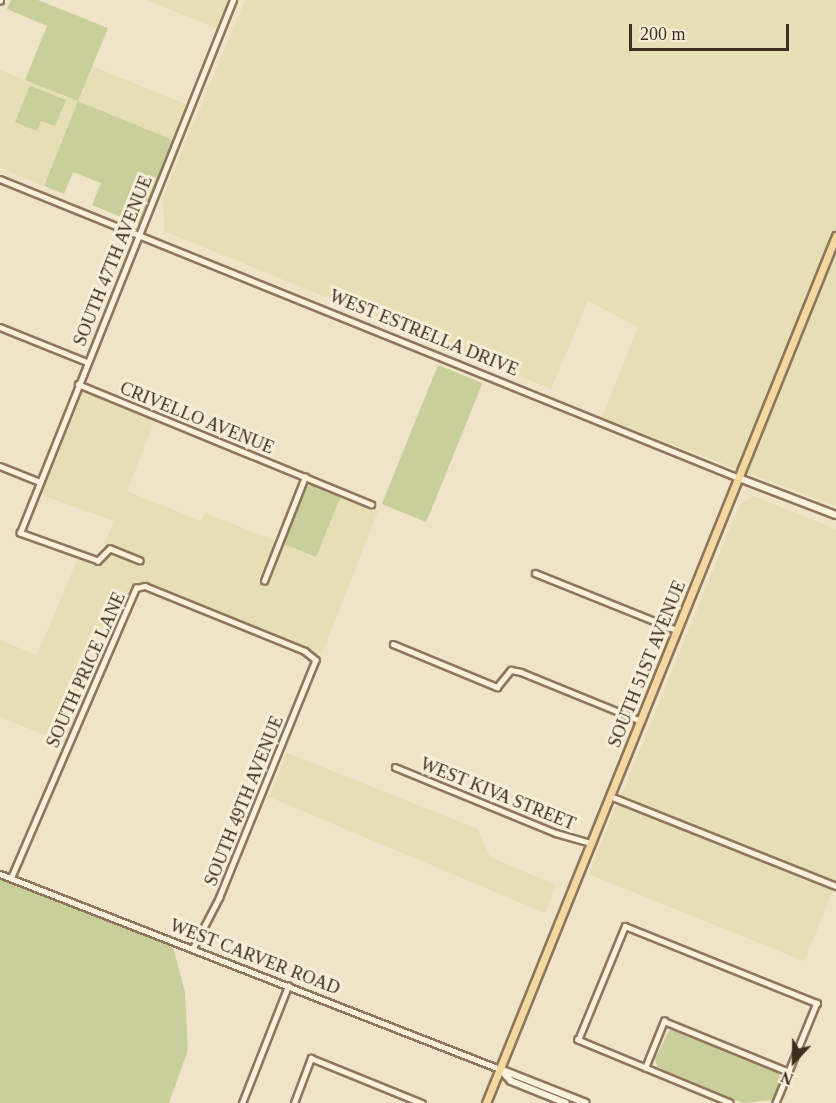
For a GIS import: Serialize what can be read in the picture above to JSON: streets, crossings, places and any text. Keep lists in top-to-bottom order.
{
  "streets": {
    "main road": ["SOUTH 51ST AVENUE"],
    "street": [
      "SOUTH 47TH AVENUE",
      "WEST ESTRELLA DRIVE",
      "CRIVELLO AVENUE",
      "SOUTH PRICE LANE",
      "WEST KIVA STREET",
      "SOUTH 49TH AVENUE",
      "WEST CARVER ROAD"
    ]
  },
  "crossings": [
    ["SOUTH 47TH AVENUE", "WEST ESTRELLA DRIVE"],
    ["SOUTH 47TH AVENUE", "CRIVELLO AVENUE"],
    ["WEST ESTRELLA DRIVE", "SOUTH 51ST AVENUE"],
    ["SOUTH 51ST AVENUE", "WEST KIVA STREET"],
    ["SOUTH 51ST AVENUE", "WEST CARVER ROAD"],
    ["SOUTH PRICE LANE", "SOUTH 49TH AVENUE"],
    ["SOUTH PRICE LANE", "WEST CARVER ROAD"],
    ["SOUTH 49TH AVENUE", "WEST CARVER ROAD"]
  ],
  "scale_bar": "200 m",
  "north": "bottom"
}
